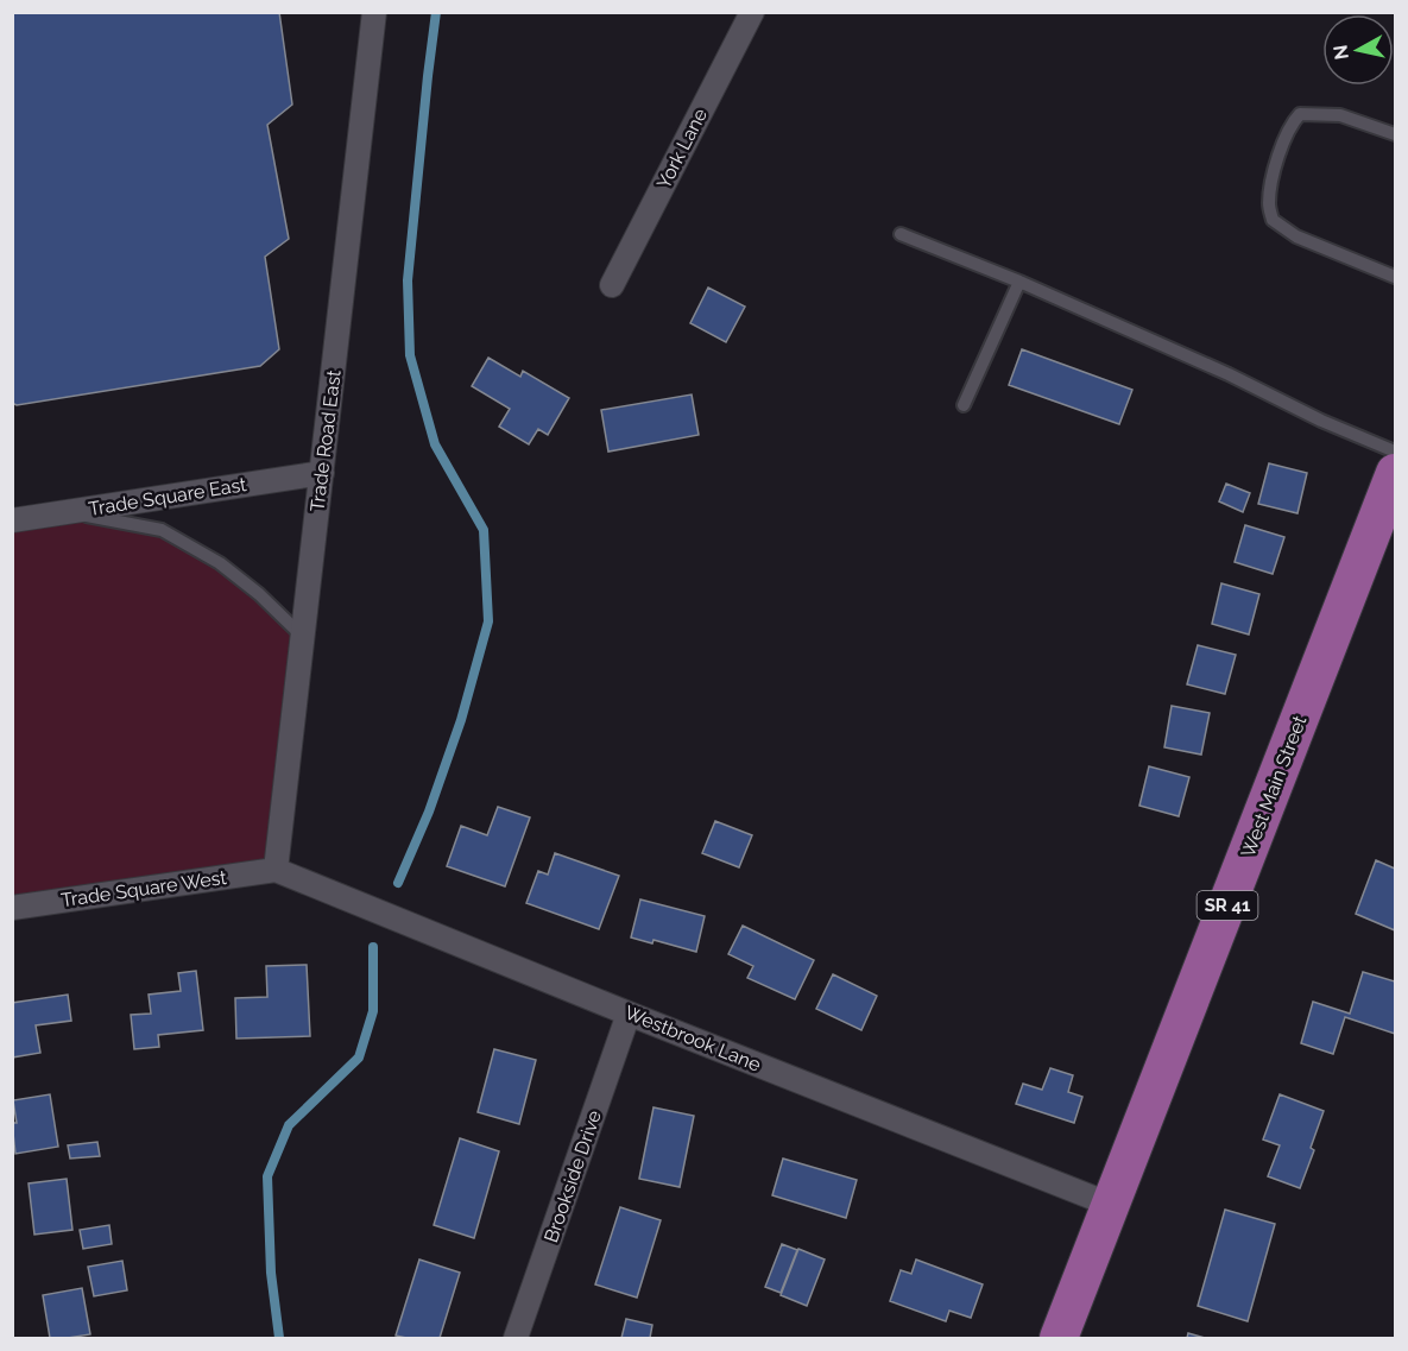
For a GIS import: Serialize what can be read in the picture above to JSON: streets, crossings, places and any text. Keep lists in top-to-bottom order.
{
  "streets": {
    "main road": ["West Main Street", "SR 41"],
    "street": [
      "York Lane",
      "Trade Road East",
      "Trade Square East",
      "Trade Square West",
      "Westbrook Lane",
      "Brookside Drive"
    ]
  },
  "crossings": [
    ["Trade Road East", "Trade Square East"],
    ["Trade Road East", "Trade Square West"],
    ["Trade Road East", "Westbrook Lane"],
    ["West Main Street", "Westbrook Lane"],
    ["Trade Square West", "Westbrook Lane"],
    ["Westbrook Lane", "Brookside Drive"]
  ],
  "north": "left"
}
